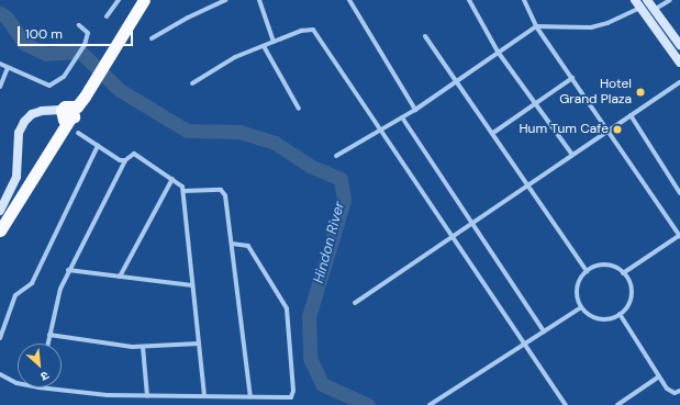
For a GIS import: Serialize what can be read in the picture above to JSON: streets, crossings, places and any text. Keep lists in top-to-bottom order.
{
  "water": ["Hindon River"],
  "places": ["Hotel Grand Plaza", "Hum Tum Cafe"],
  "scale_bar": "100 m",
  "north": "bottom right"
}
